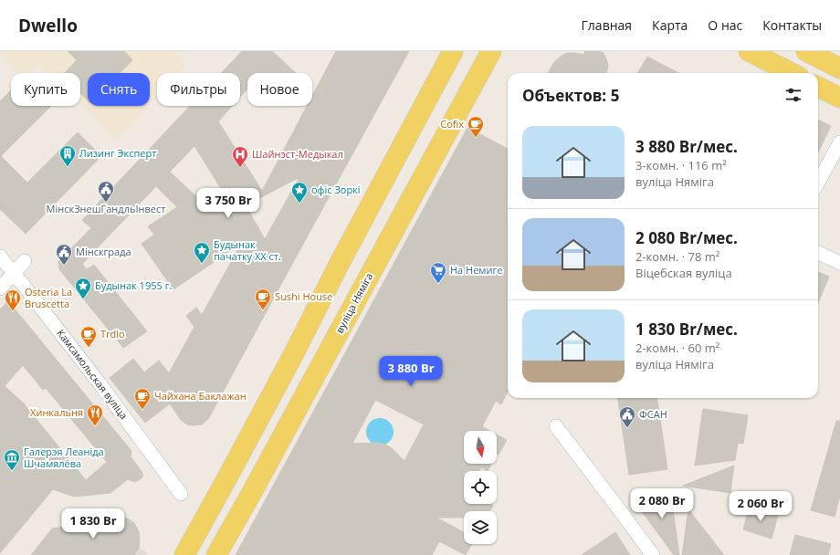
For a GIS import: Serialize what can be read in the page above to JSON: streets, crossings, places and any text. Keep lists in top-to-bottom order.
{
  "streets": {
    "main road": ["вуліца Няміга"],
    "street": ["Камсамольская вуліца"]
  },
  "places": {
    "cafe": [
      "Cofix",
      "Sushi House",
      "Trdlo",
      "Чайхана Баклажан"
    ],
    "building": ["Лизинг Эксперт"],
    "hospital": ["Шайнэст-Медыкал"],
    "public building": ["МінскЗнешГандльІнвест", "Мінскграда", "ФСАН"],
    "place": ["офіс Зоркі", "Будынак пачатку XX ст.", "Будынак 1955 г."],
    "supermarket": ["На Немиге"],
    "restaurant": ["Osteria La Bruscetta", "Хинкальня"],
    "museum": ["Галерэя Леаніда Шчамялёва"]
  },
  "north": "bottom",
  "page": {
    "header": "Dwello",
    "nav": [
      "Главная",
      "Карта",
      "О нас",
      "Контакты"
    ],
    "chip": [
      "Купить",
      "Снять",
      "Фильтры",
      "Новое"
    ],
    "heading": "Объектов: 5",
    "list": [
      {
        "name": "3 880 Br/мес.",
        "note": "3-комн. · 116 m² · вуліца Няміга"
      },
      {
        "name": "2 080 Br/мес.",
        "note": "2-комн. · 78 m² · Віцебская вуліца"
      },
      {
        "name": "1 830 Br/мес.",
        "note": "2-комн. · 60 m² · вуліца Няміга"
      }
    ],
    "price": [
      "3 750 Br",
      "3 880 Br",
      "2 080 Br",
      "2 060 Br",
      "1 830 Br"
    ]
  }
}
